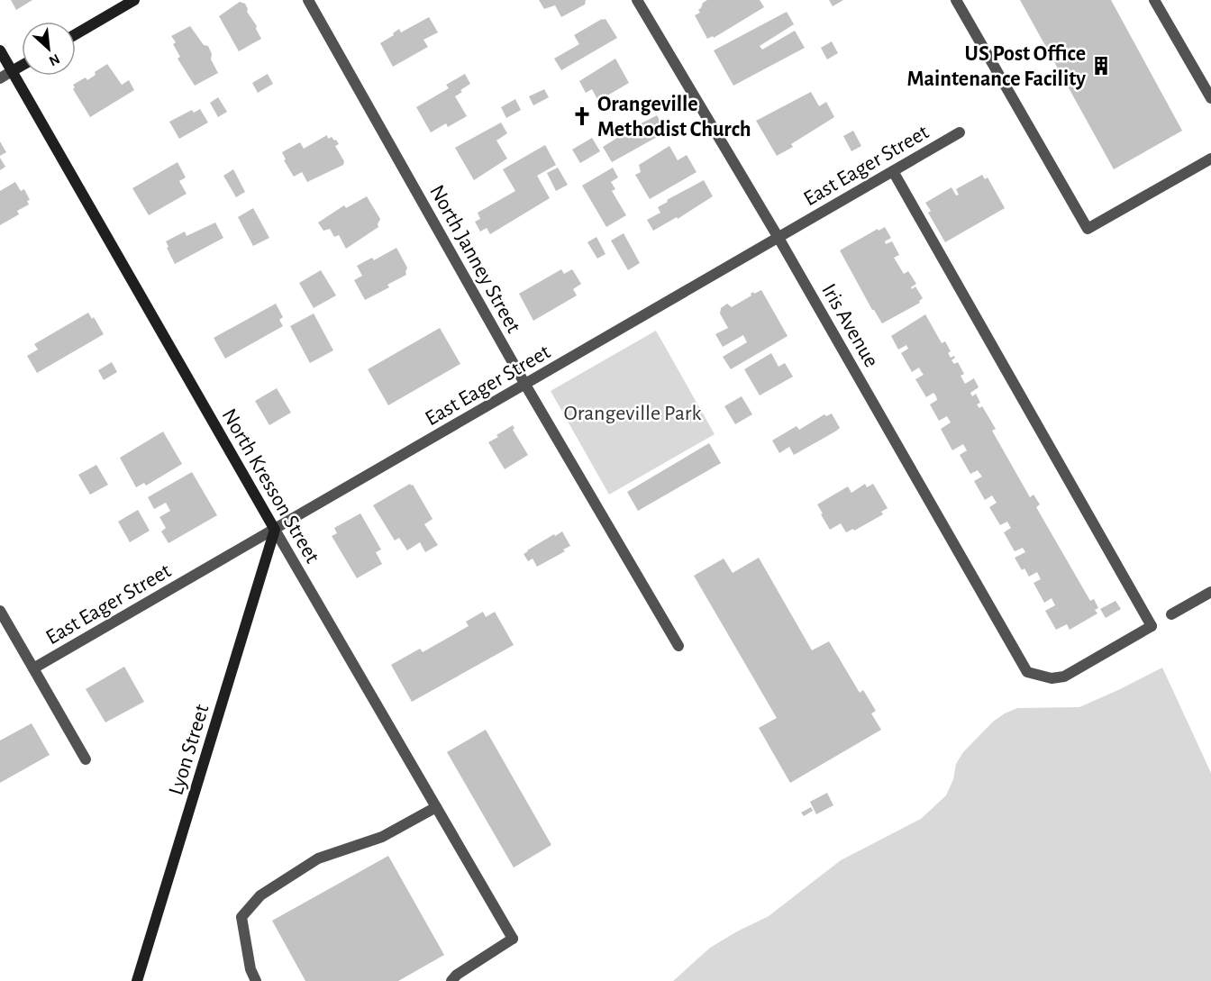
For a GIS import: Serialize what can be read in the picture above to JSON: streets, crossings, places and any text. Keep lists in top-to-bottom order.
{
  "streets": {
    "street": [
      "East Eager Street",
      "North Janney Street",
      "Iris Avenue",
      "North Kresson Street",
      "Lyon Street"
    ]
  },
  "crossings": [
    ["East Eager Street", "North Janney Street"],
    ["East Eager Street", "Iris Avenue"],
    ["East Eager Street", "North Kresson Street"],
    ["East Eager Street", "Lyon Street"],
    ["North Kresson Street", "Lyon Street"]
  ],
  "parks": ["Orangeville Park"],
  "places": {
    "building": ["US Post Office Maintenance Facility"],
    "church": ["Orangeville Methodist Church"]
  },
  "north": "bottom right"
}
